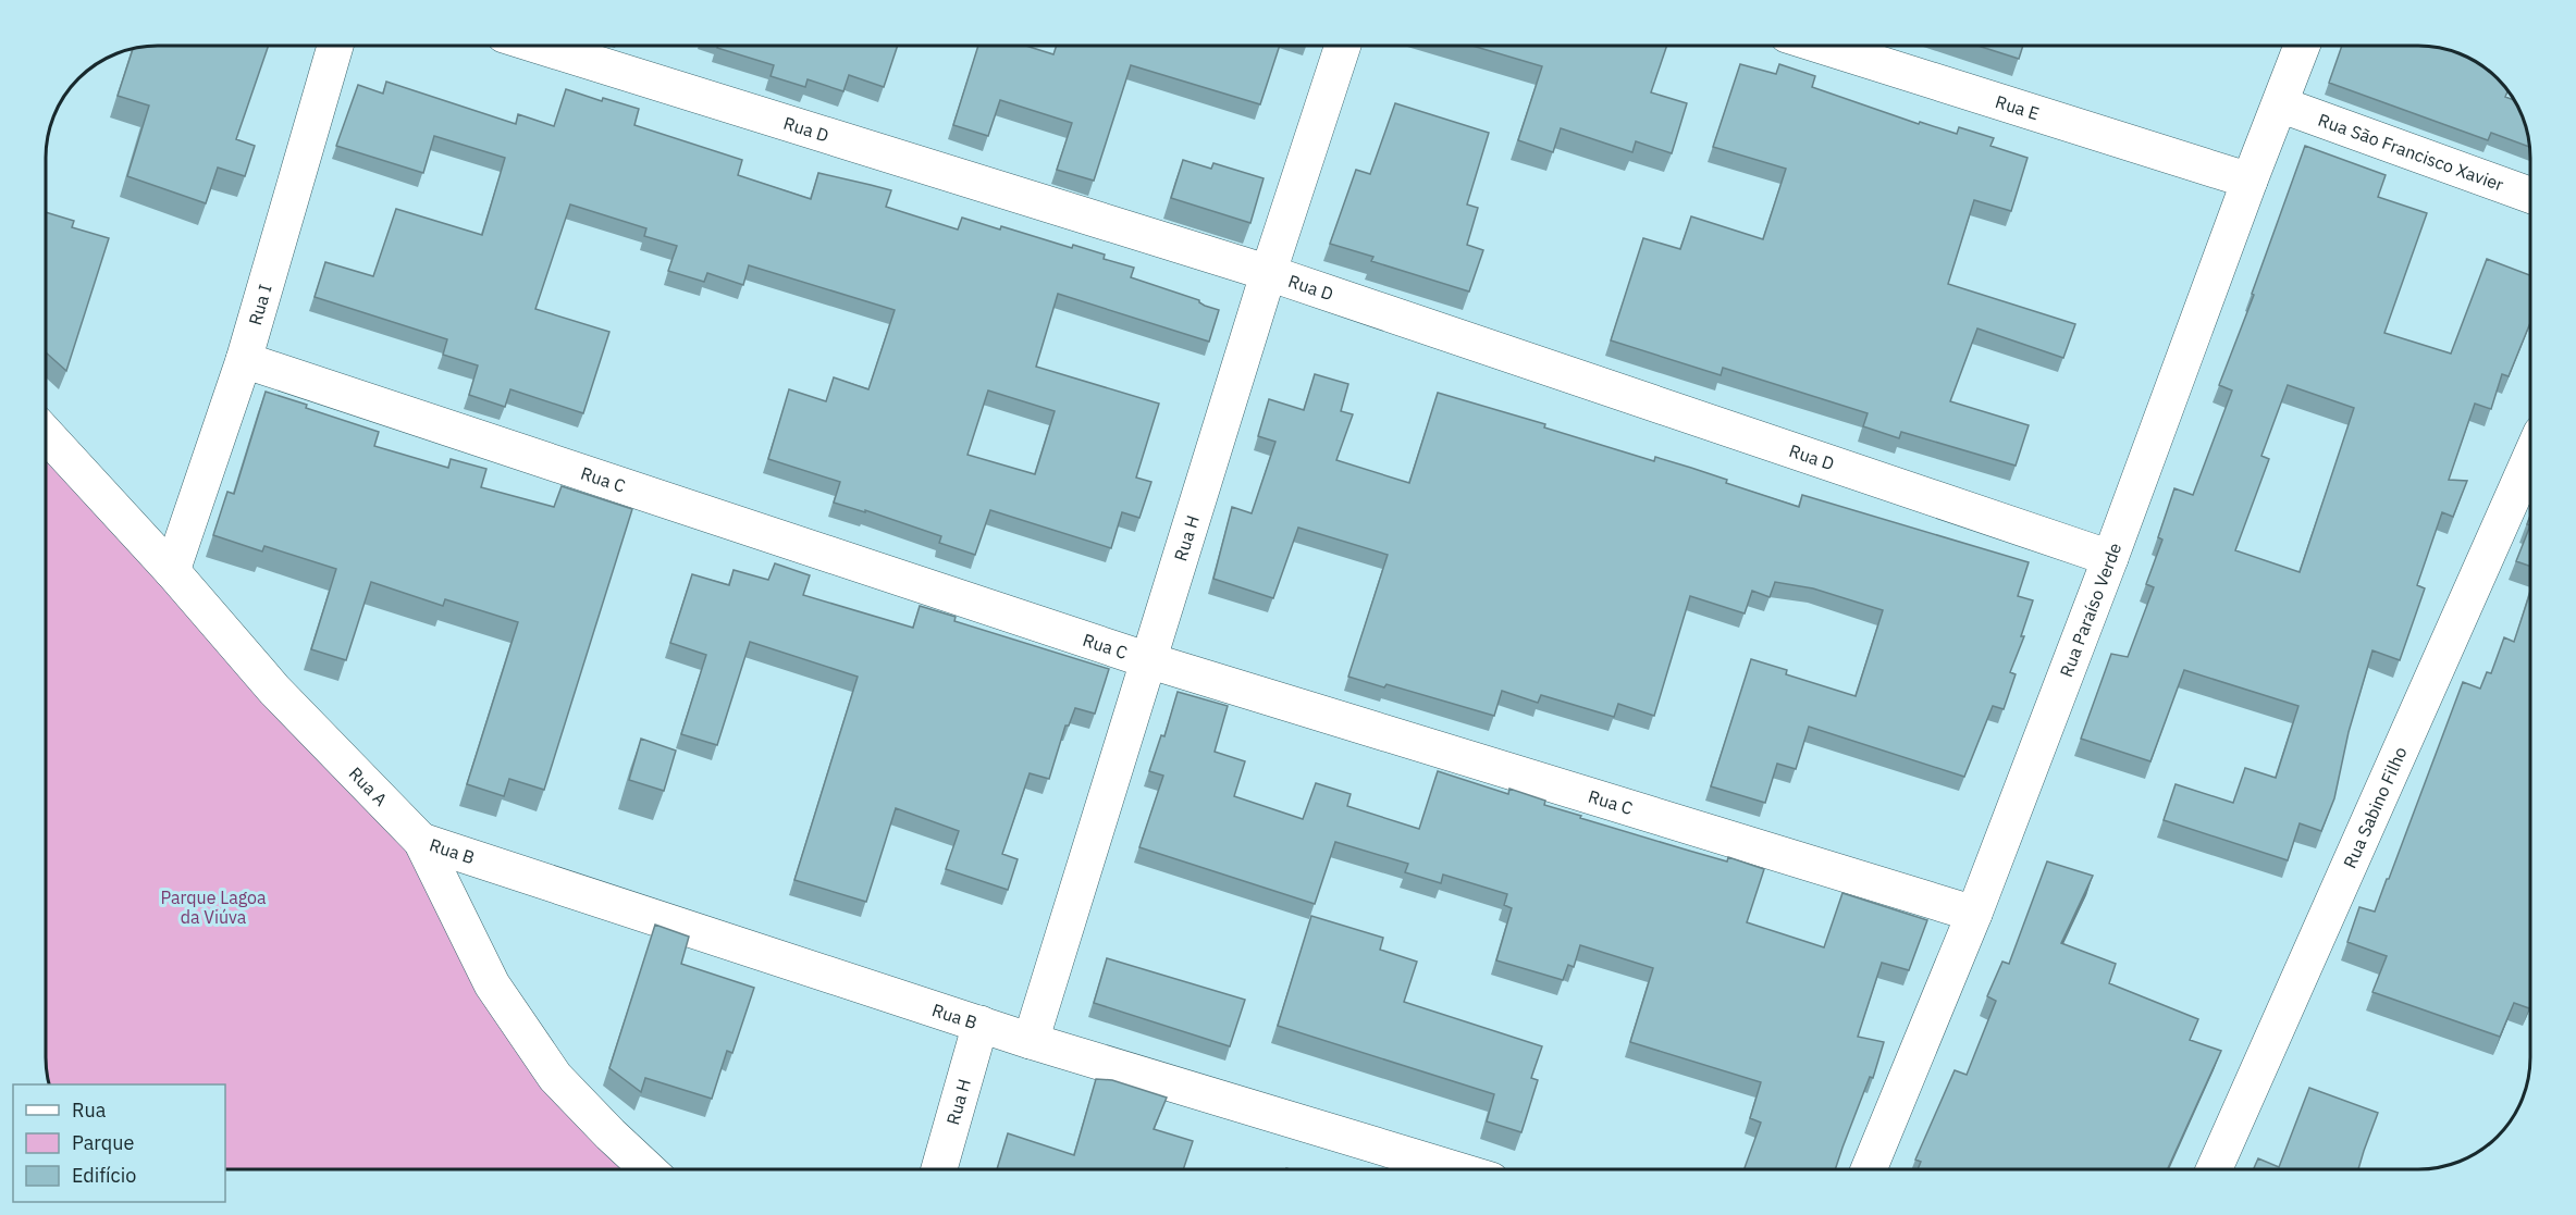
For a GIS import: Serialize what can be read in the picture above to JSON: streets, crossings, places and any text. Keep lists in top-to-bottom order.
{
  "streets": {
    "street": [
      "Rua E",
      "Rua D",
      "Rua São Francisco Xavier",
      "Rua I",
      "Rua C",
      "Rua H",
      "Rua Paraíso Verde",
      "Rua A",
      "Rua Sabino Filho",
      "Rua B"
    ]
  },
  "crossings": [
    ["Rua E", "Rua Paraíso Verde"],
    ["Rua D", "Rua H"],
    ["Rua D", "Rua Paraíso Verde"],
    ["Rua São Francisco Xavier", "Rua Paraíso Verde"],
    ["Rua I", "Rua C"],
    ["Rua I", "Rua A"],
    ["Rua C", "Rua H"],
    ["Rua C", "Rua Paraíso Verde"],
    ["Rua H", "Rua B"],
    ["Rua A", "Rua B"]
  ],
  "parks": ["Parque Lagoa da Viúva"],
  "legend": ["Rua", "Parque", "Edifício"]
}
